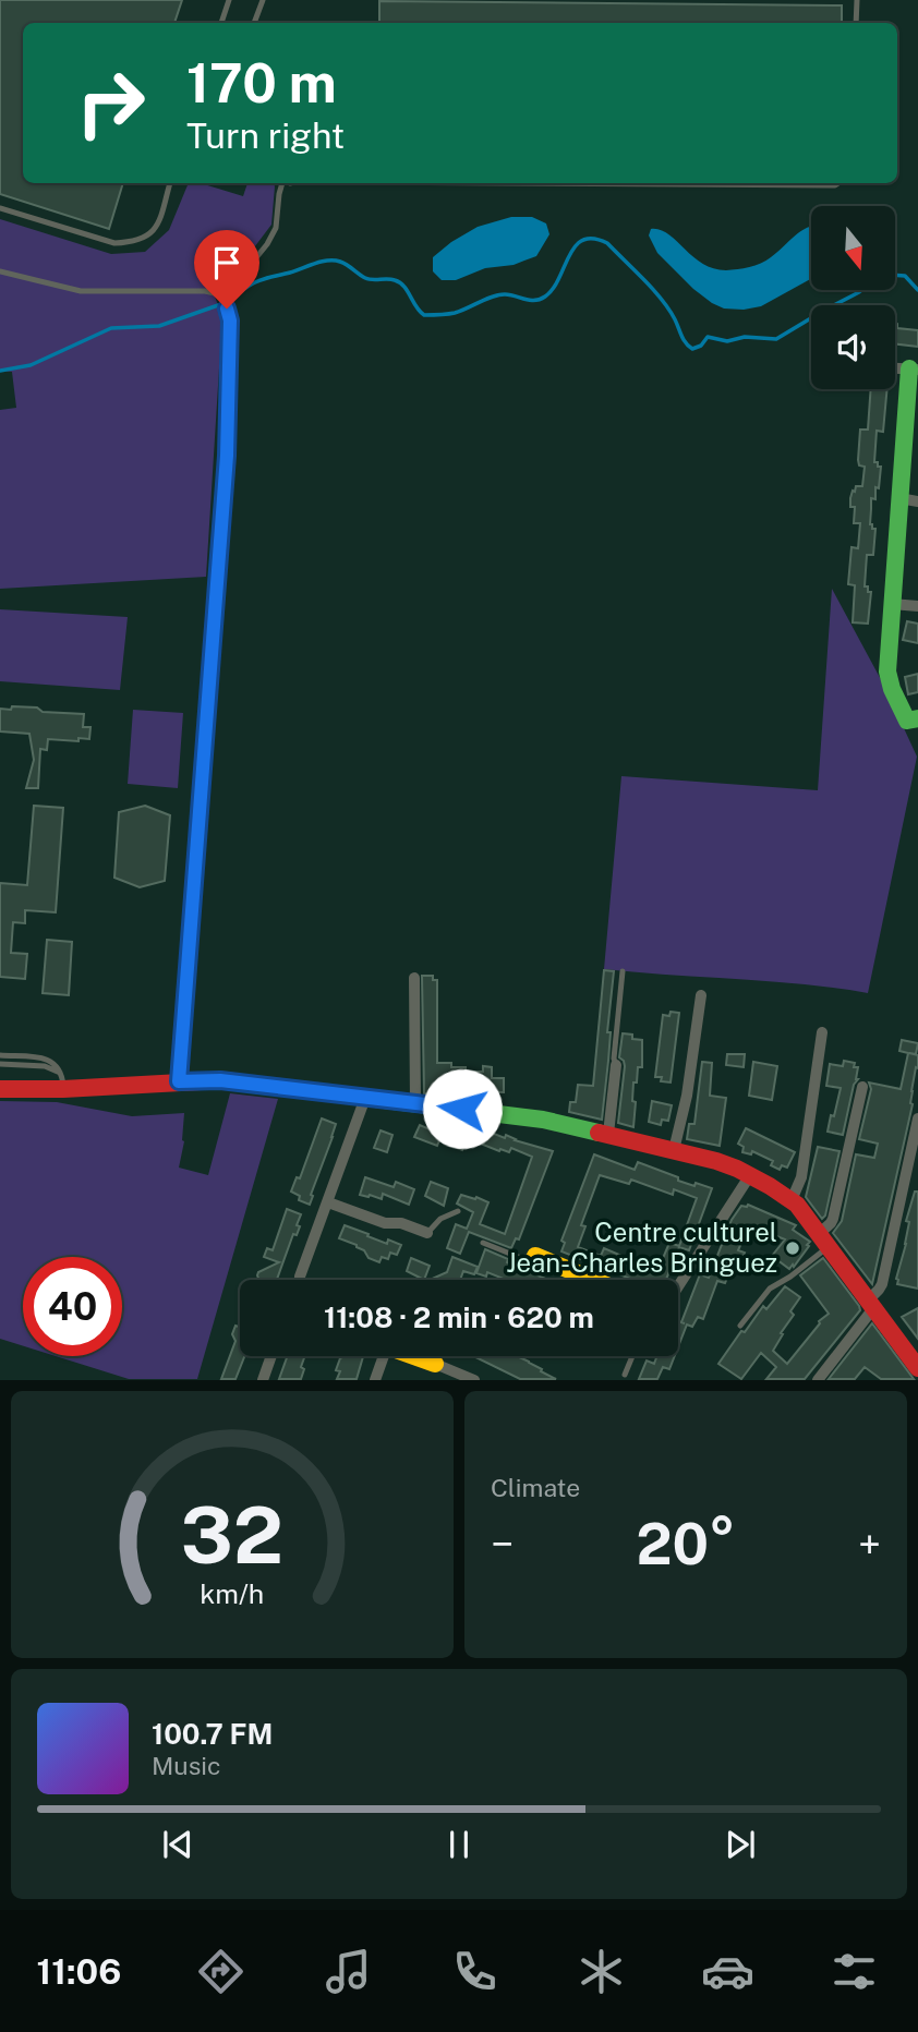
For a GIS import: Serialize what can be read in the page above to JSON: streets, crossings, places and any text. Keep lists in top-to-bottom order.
{
  "places": ["Centre culturel Jean-Charles Bringuez"],
  "north": "bottom",
  "page": {
    "turn": ["170 m", "Turn right"],
    "limit": "40",
    "trip": "11:08 · 2 min · 620 m",
    "tile": "Climate",
    "heat": ["−", "20°", "+"],
    "song": ["100.7 FM", "Music"],
    "tabs": "11:06",
    "gauge": ["32", "km/h"]
  }
}
